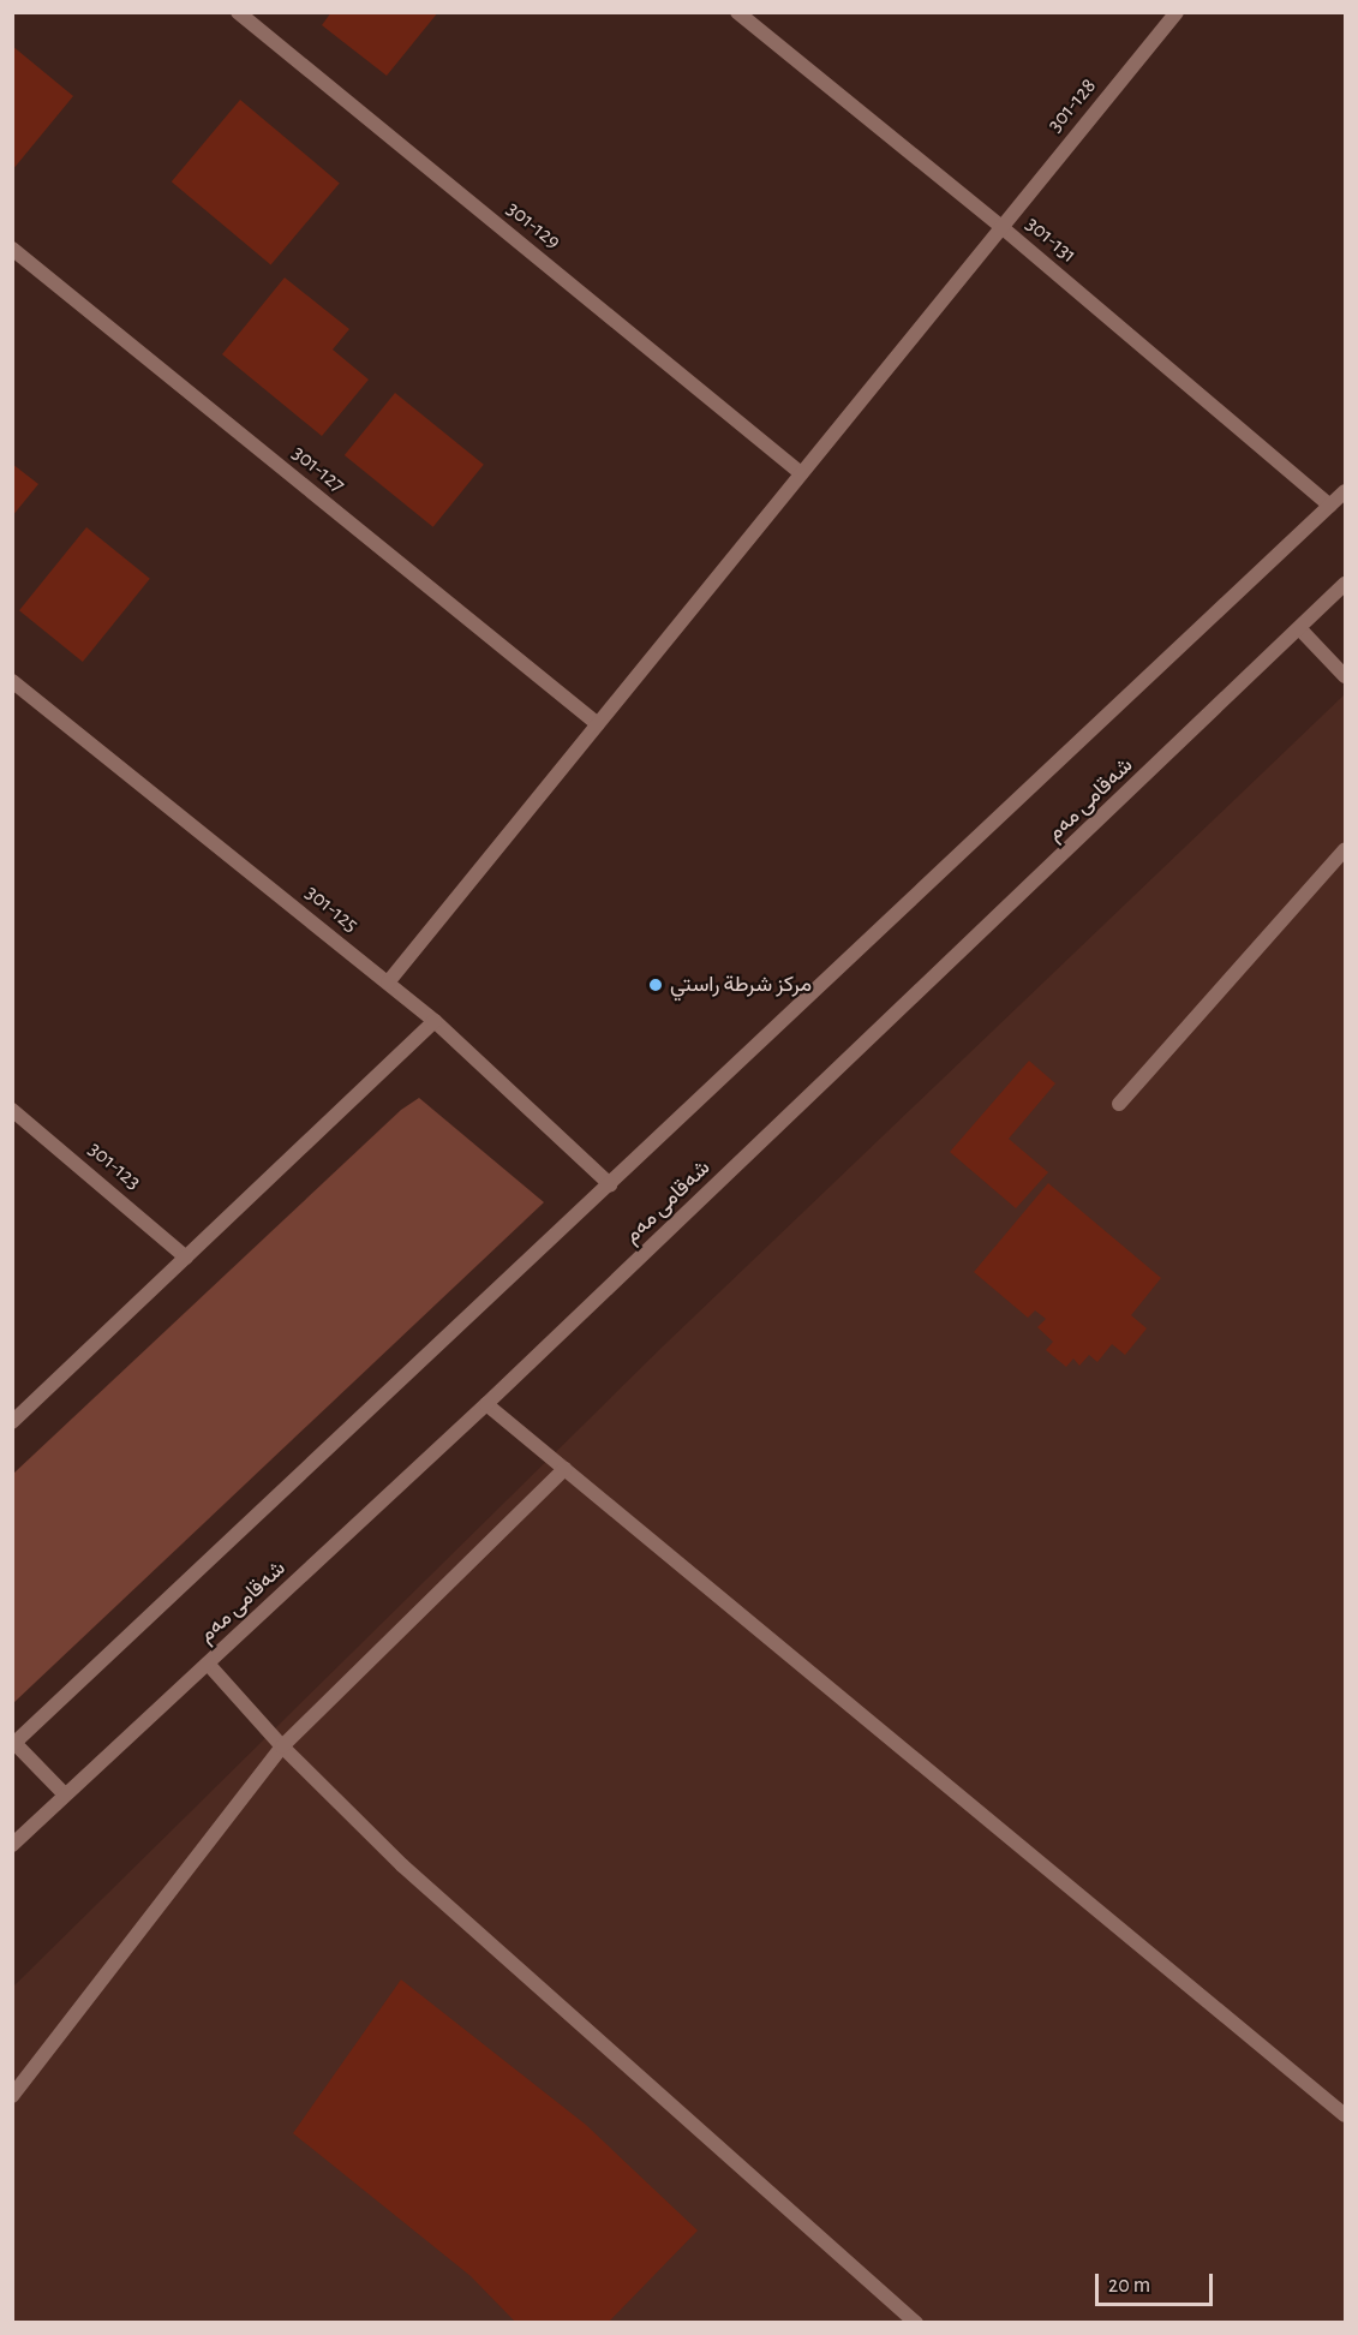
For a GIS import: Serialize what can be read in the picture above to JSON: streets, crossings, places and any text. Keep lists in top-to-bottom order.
{
  "streets": {
    "street": [
      "301-128",
      "301-129",
      "301-131",
      "301-127",
      "شەقامی مەم",
      "301-125",
      "301-123"
    ]
  },
  "crossings": [
    ["301-128", "301-129"],
    ["301-128", "301-131"],
    ["301-128", "301-127"],
    ["301-128", "301-125"]
  ],
  "places": ["مركز شرطة راستي"],
  "scale_bar": "20 m"
}
